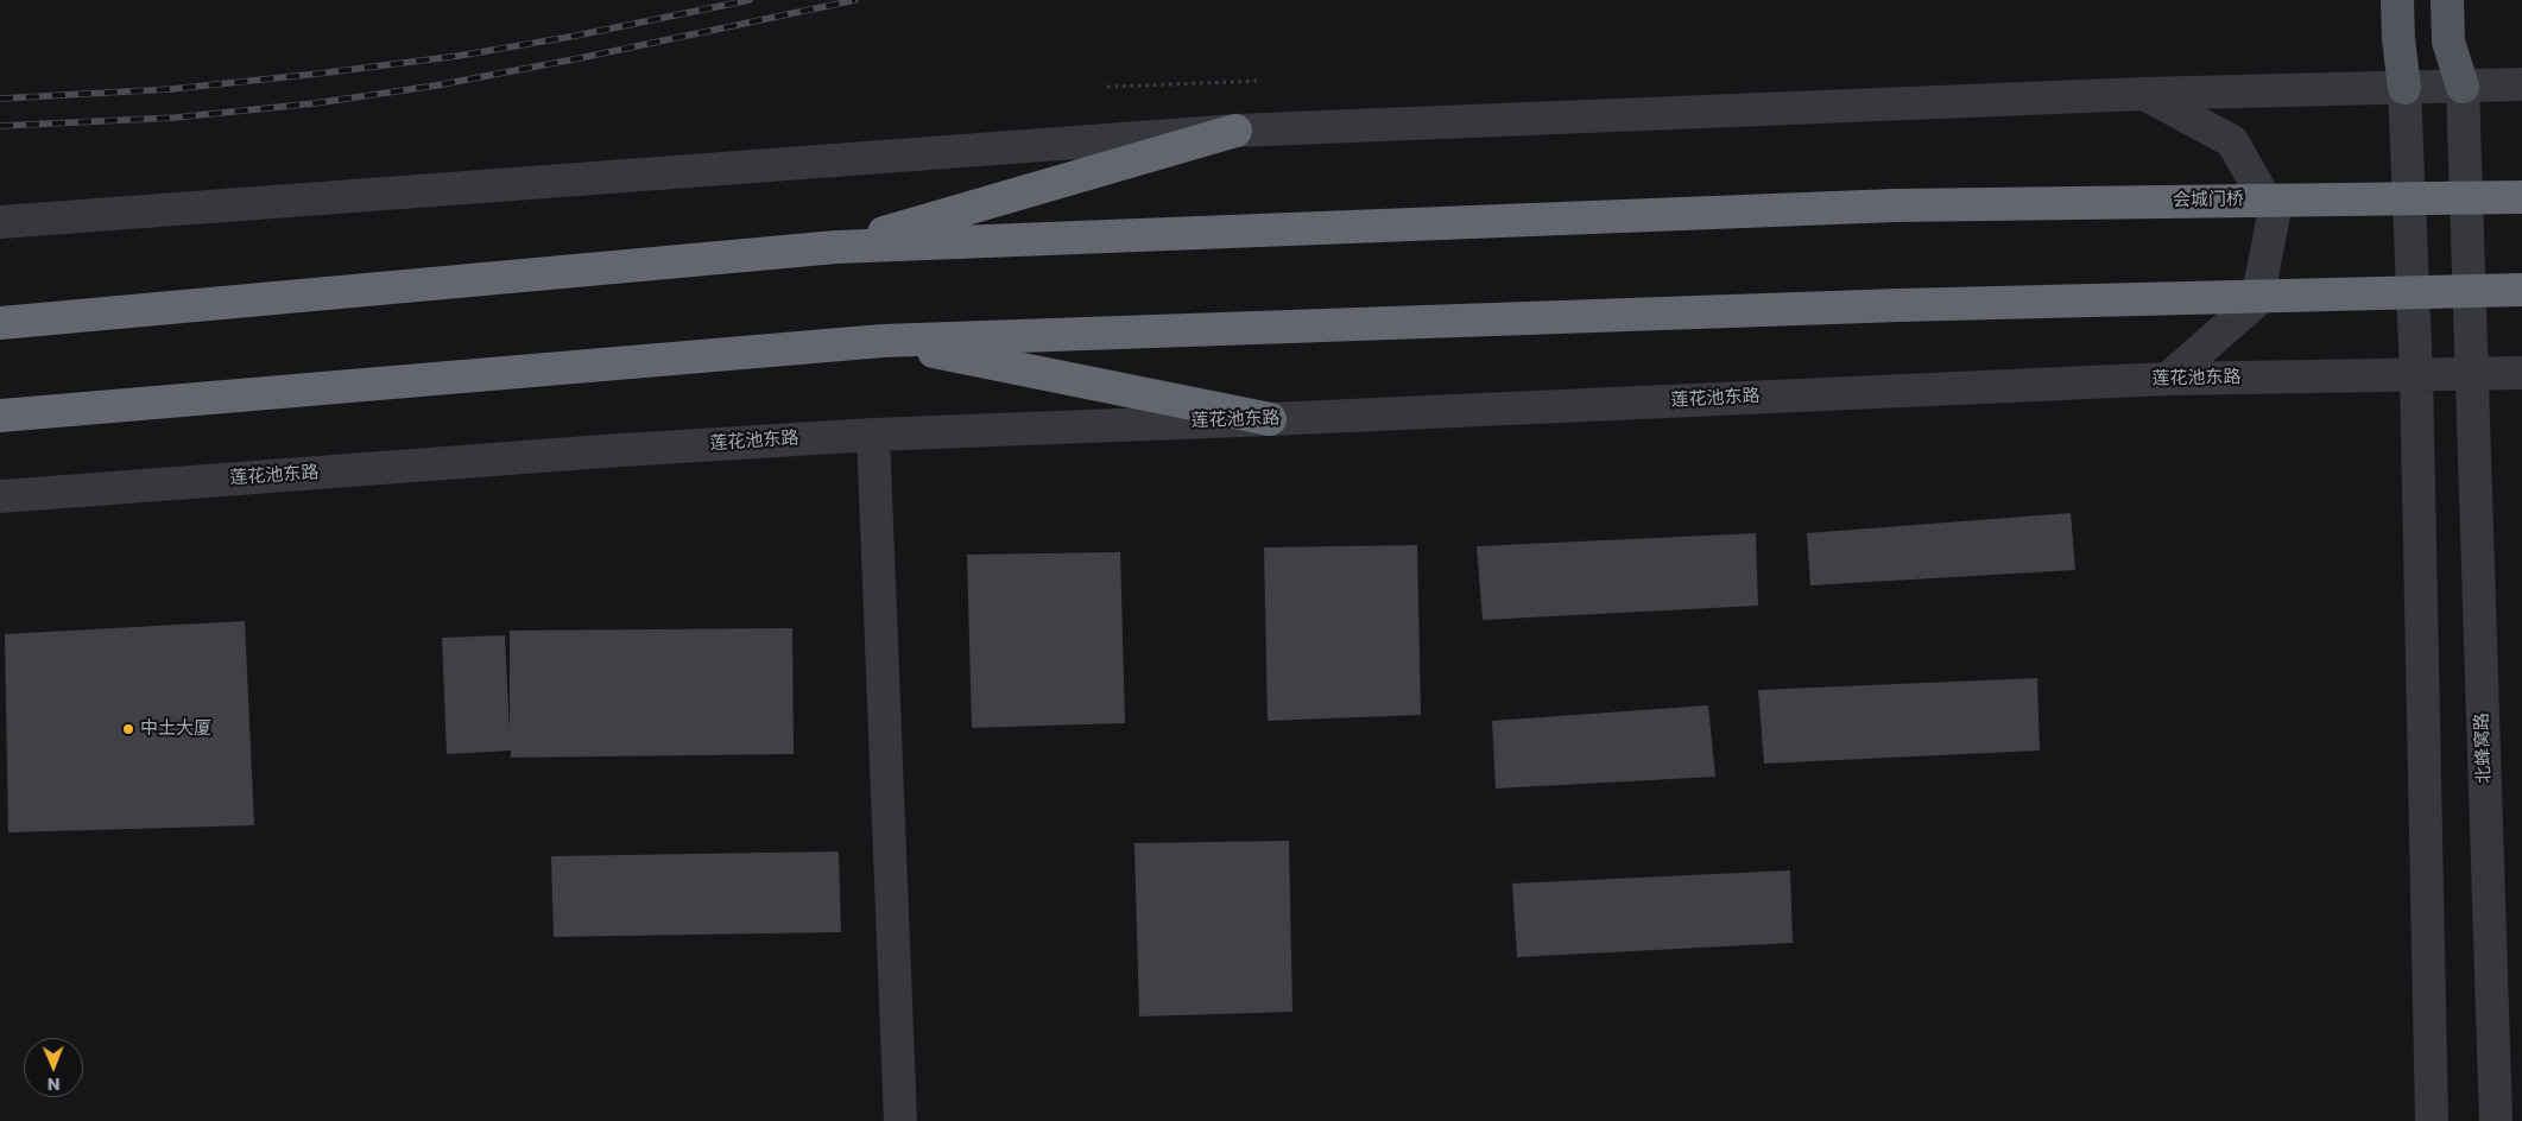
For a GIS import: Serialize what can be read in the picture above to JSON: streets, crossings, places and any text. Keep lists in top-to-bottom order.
{
  "streets": {
    "highway": ["会城门桥"],
    "street": ["莲花池东路", "北蜂窝路"]
  },
  "crossings": [
    ["莲花池东路", "北蜂窝路"]
  ],
  "places": ["中土大厦"],
  "north": "bottom"
}
